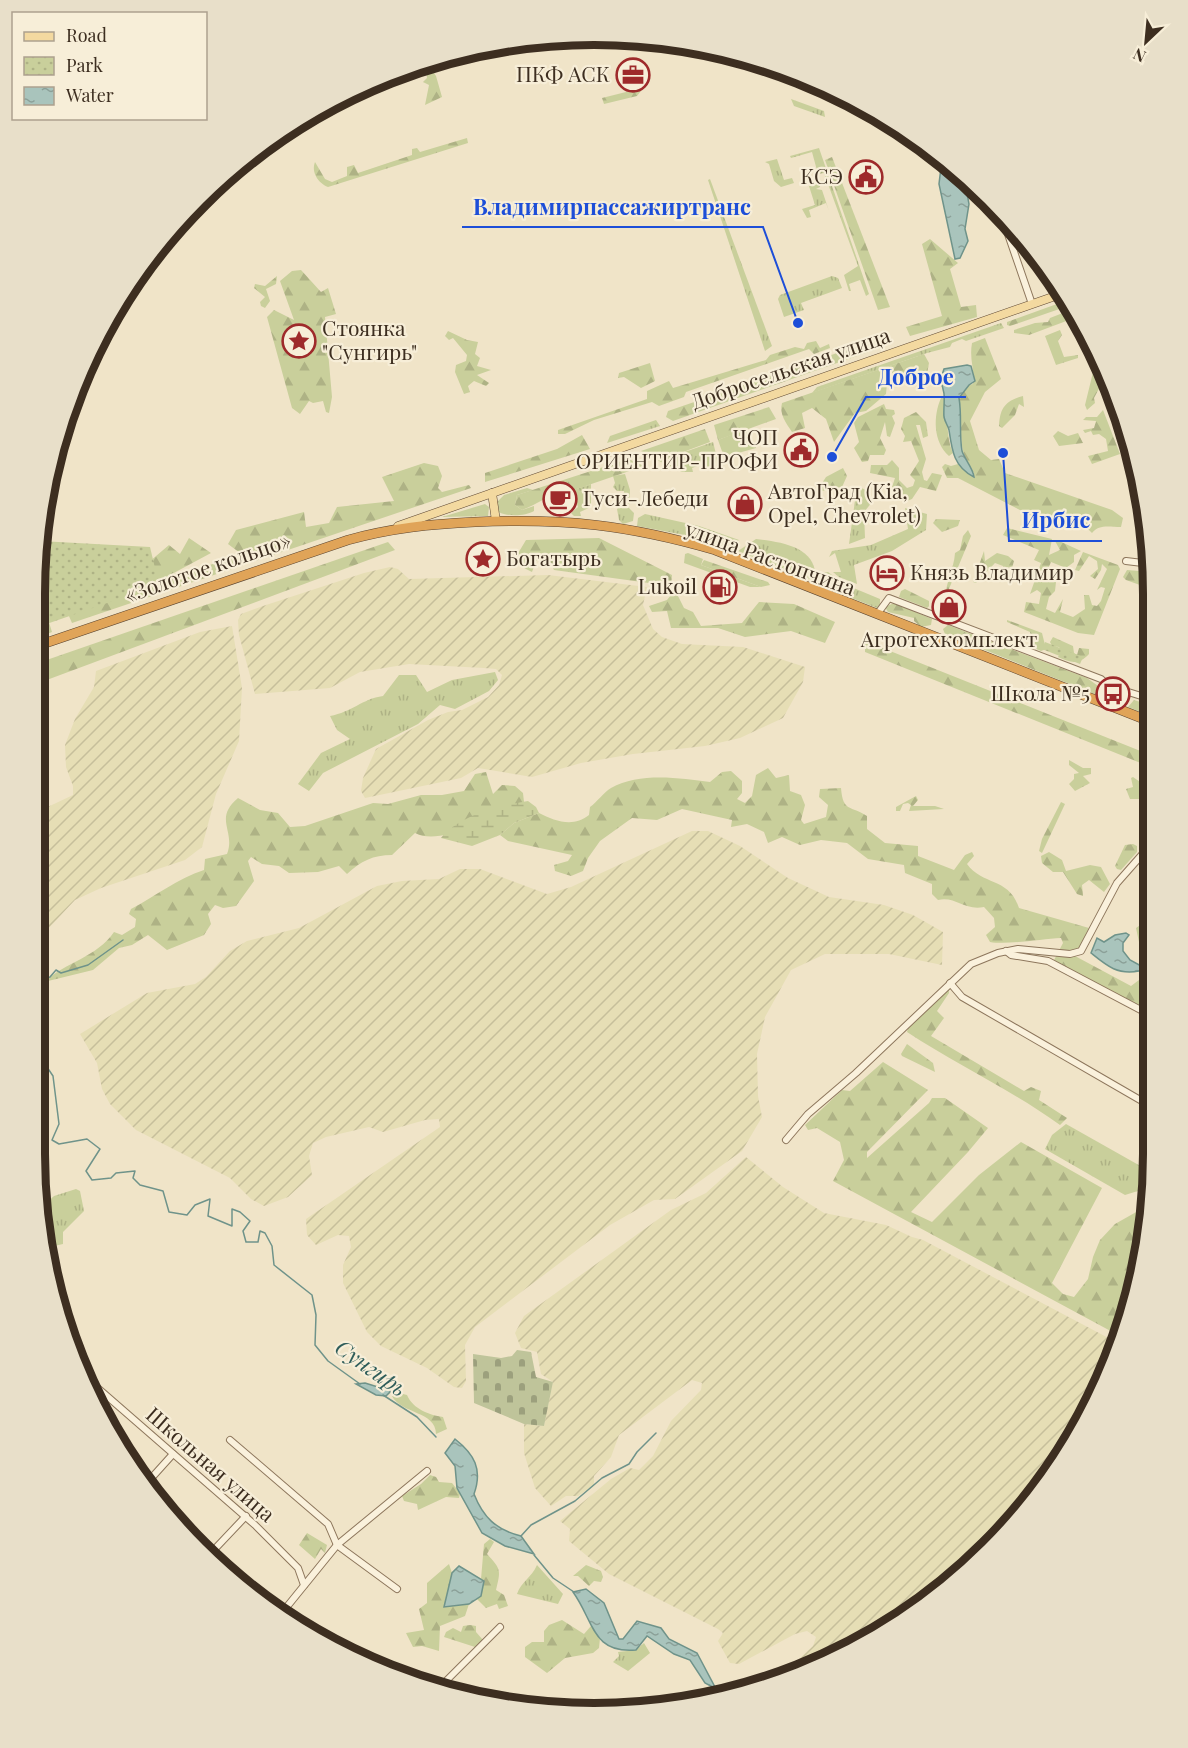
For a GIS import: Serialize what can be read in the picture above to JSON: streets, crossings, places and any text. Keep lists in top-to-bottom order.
{
  "streets": {
    "highway": ["улица Растопчина", "«Золотое кольцо»"],
    "main road": ["Добросельская улица"],
    "street": ["Школьная улица"]
  },
  "crossings": [
    ["Добросельская улица", "улица Растопчина"],
    ["Добросельская улица", "«Золотое кольцо»"],
    ["улица Растопчина", "«Золотое кольцо»"]
  ],
  "water": ["Сунгирь"],
  "places": {
    "office": ["ПКФ АСК"],
    "public building": ["КСЭ", "ЧОП ОРИЕНТИР-ПРОФИ"],
    "other": ["Владимирпассажиртранс", "Ирбис", "Доброе"],
    "place": ["Стоянка \"Сунгирь\"", "Богатырь"],
    "cafe": ["Гуси-Лебеди"],
    "shop": ["АвтоГрад (Kia, Opel, Chevrolet)", "Агротехкомплект"],
    "hotel": ["Князь Владимир"],
    "fuel station": ["Lukoil"],
    "bus stop": ["Школа №5"]
  },
  "legend": ["Road", "Park", "Water"],
  "north": "bottom left"
}
